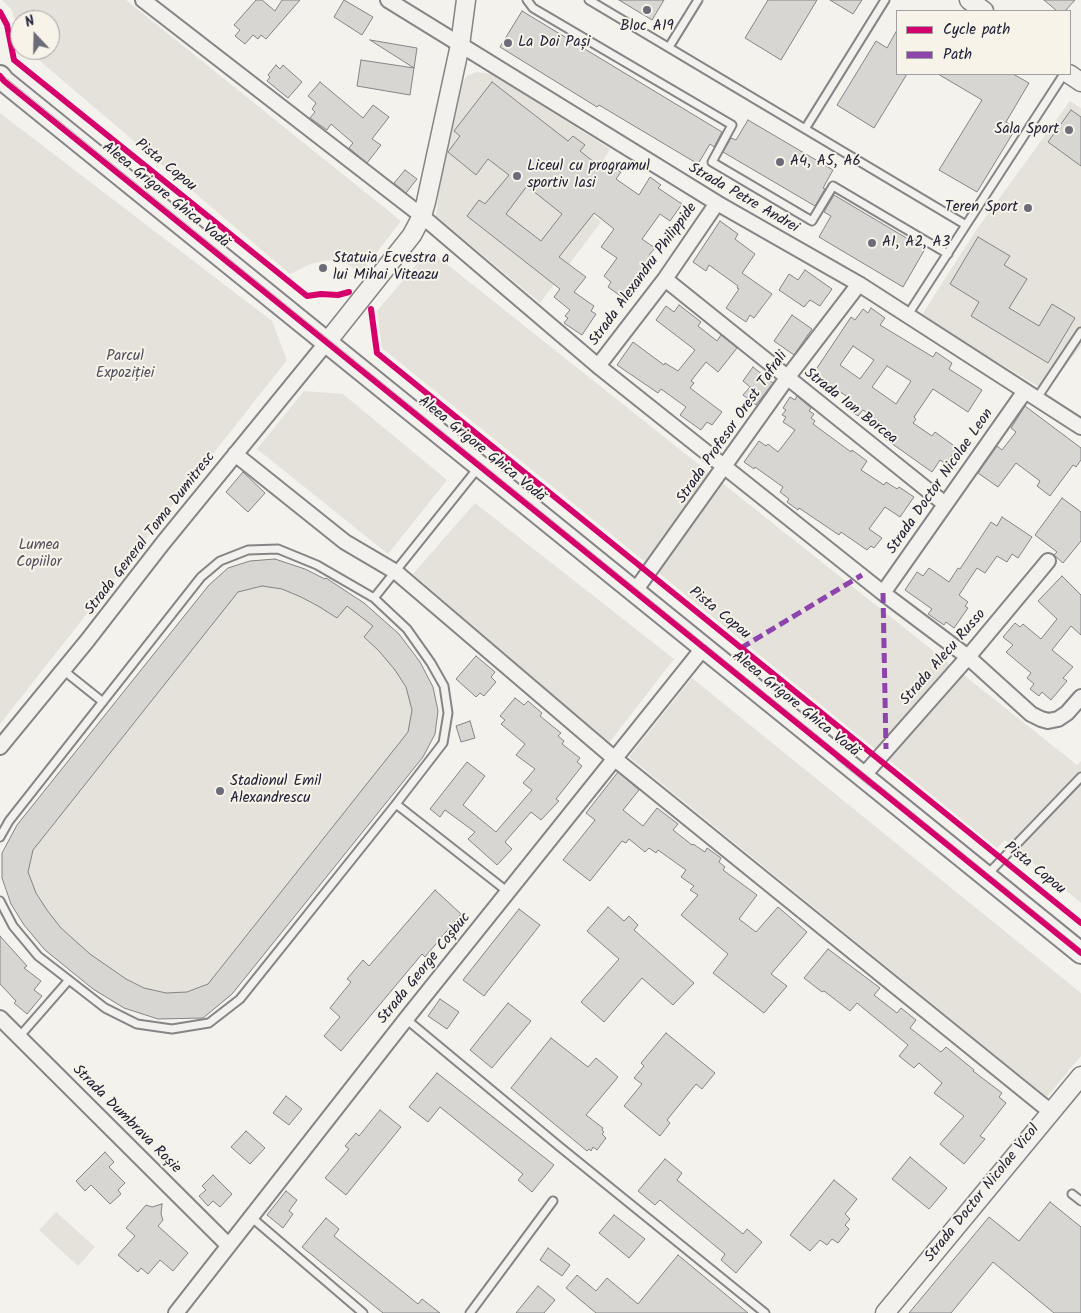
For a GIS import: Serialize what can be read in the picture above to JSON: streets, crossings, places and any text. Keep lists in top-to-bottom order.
{
  "streets": {
    "main road": ["Aleea Grigore Ghica Vodă"],
    "street": [
      "Strada Petre Andrei",
      "Strada Alexandru Philippide",
      "Strada Ion Borcea",
      "Strada Profesor Orest Tafrali",
      "Strada Doctor Nicolae Leon",
      "Strada General Toma Dumitresc",
      "Strada Alecu Russo",
      "Strada George Coșbuc",
      "Strada Dumbrava Roșie",
      "Strada Doctor Nicolae Vicol"
    ],
    "cycle path": ["Pista Copou"]
  },
  "crossings": [
    ["Aleea Grigore Ghica Vodă", "Strada Profesor Orest Tafrali"],
    ["Aleea Grigore Ghica Vodă", "Strada General Toma Dumitresc"],
    ["Aleea Grigore Ghica Vodă", "Strada Alecu Russo"],
    ["Aleea Grigore Ghica Vodă", "Strada George Coșbuc"],
    ["Strada Petre Andrei", "Strada Alexandru Philippide"],
    ["Strada Petre Andrei", "Strada Profesor Orest Tafrali"],
    ["Strada Petre Andrei", "Strada Doctor Nicolae Leon"],
    ["Strada Alexandru Philippide", "Strada Ion Borcea"],
    ["Strada Ion Borcea", "Strada Profesor Orest Tafrali"],
    ["Strada Ion Borcea", "Strada Doctor Nicolae Leon"],
    ["Strada George Coșbuc", "Strada Dumbrava Roșie"]
  ],
  "parks": ["Parcul Expoziției", "Lumea Copiilor"],
  "places": [
    "Bloc A19",
    "La Doi Pași",
    "Sala Sport",
    "A4, A5, A6",
    "Liceul cu programul sportiv Iasi",
    "Teren Sport",
    "A1, A2, A3",
    "Statuia Ecvestra a lui Mihai Viteazu",
    "Stadionul Emil Alexandrescu"
  ],
  "legend": ["Cycle path", "Path"],
  "north": "top"
}
